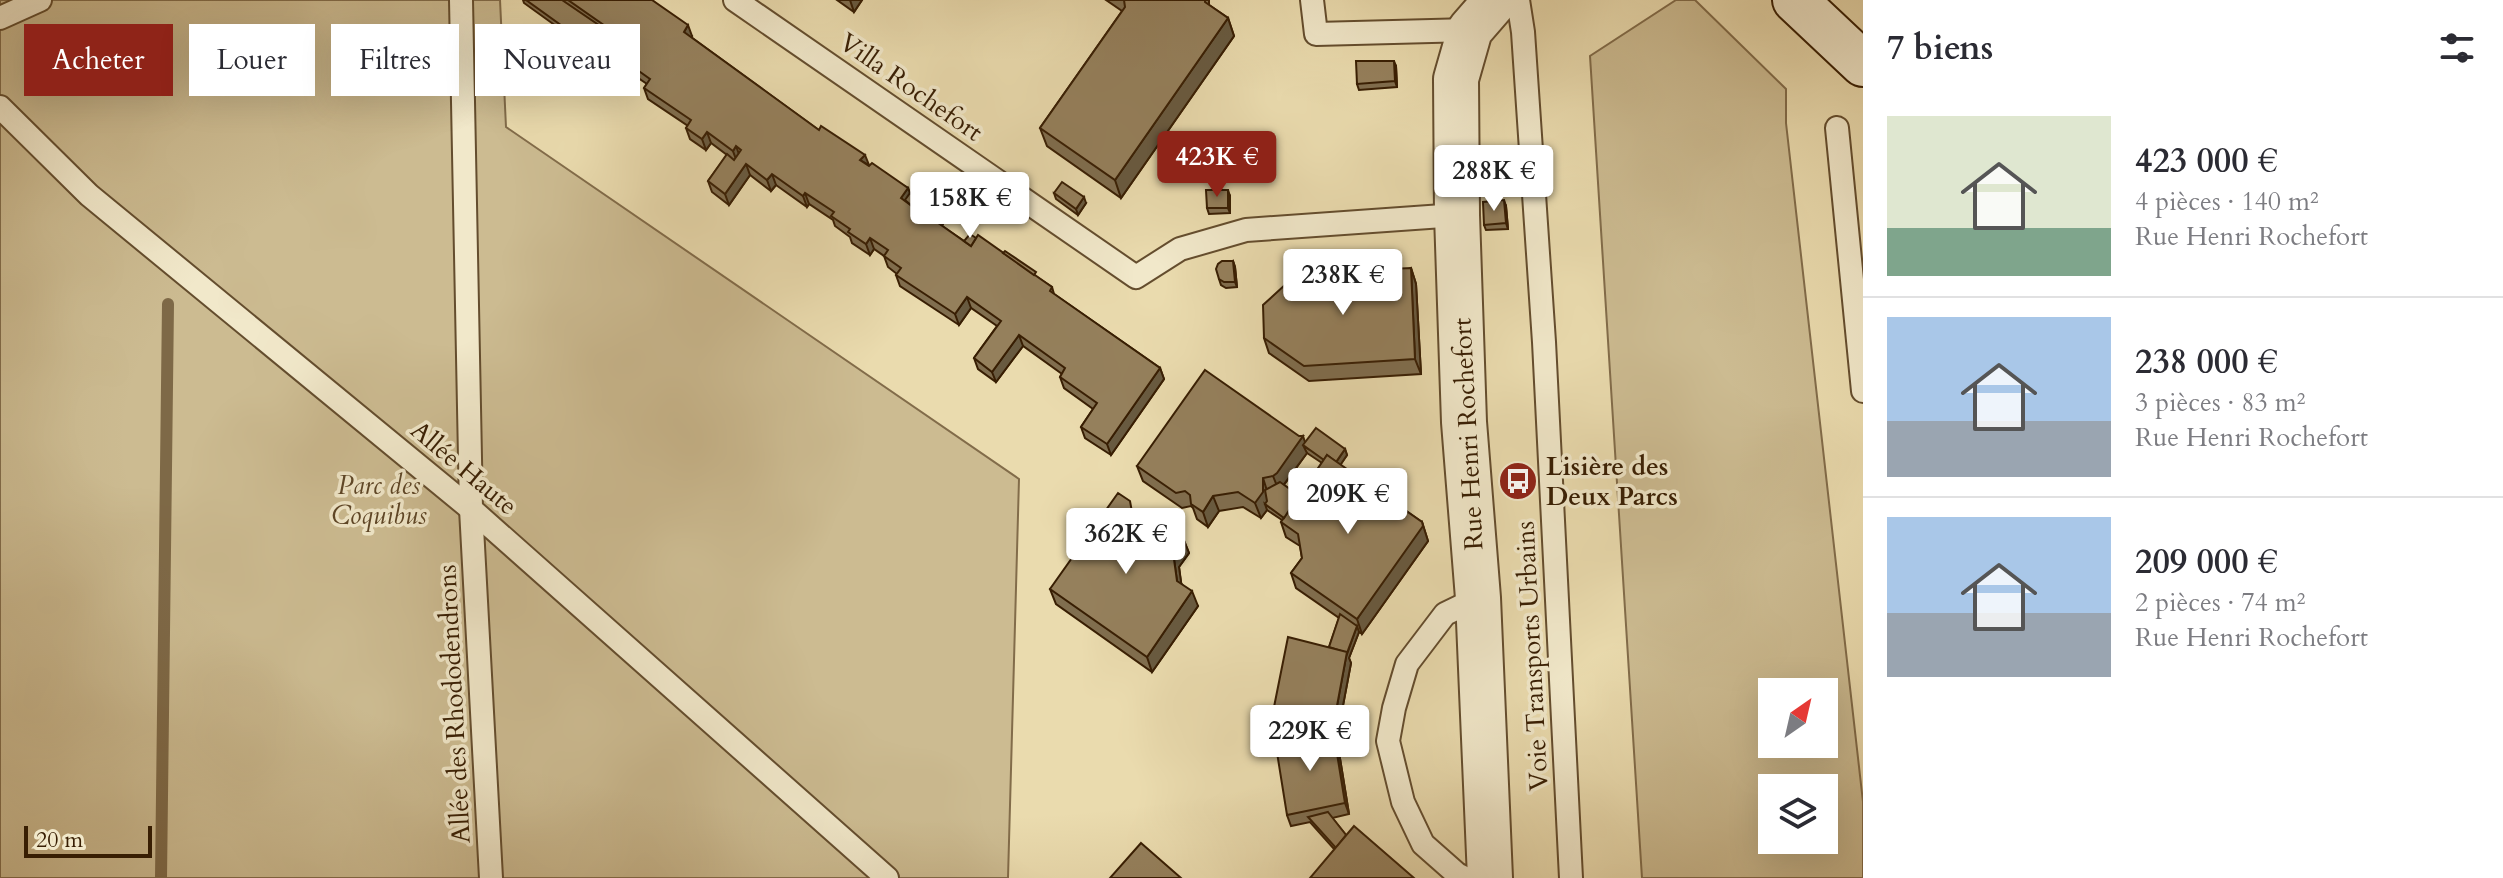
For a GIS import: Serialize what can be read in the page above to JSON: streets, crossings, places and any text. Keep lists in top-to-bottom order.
{
  "streets": {
    "street": ["Rue Henri Rochefort"],
    "lane": [
      "Villa Rochefort",
      "Allée Haute",
      "Voie Transports Urbains",
      "Allée des Rhododendrons"
    ]
  },
  "crossings": [
    ["Villa Rochefort", "Rue Henri Rochefort"],
    ["Allée Haute", "Allée des Rhododendrons"]
  ],
  "parks": ["Parc des Coquibus"],
  "places": {
    "bus stop": ["Lisière des Deux Parcs"]
  },
  "scale_bar": "20 m",
  "north": "top right",
  "page": {
    "heading": "7 biens",
    "chip": [
      "Acheter",
      "Louer",
      "Filtres",
      "Nouveau"
    ],
    "list": [
      {
        "name": "423 000 €",
        "note": "4 pièces · 140 m² · Rue Henri Rochefort"
      },
      {
        "name": "238 000 €",
        "note": "3 pièces · 83 m² · Rue Henri Rochefort"
      },
      {
        "name": "209 000 €",
        "note": "2 pièces · 74 m² · Rue Henri Rochefort"
      }
    ],
    "price": [
      "423K €",
      "288K €",
      "158K €",
      "238K €",
      "209K €",
      "362K €",
      "229K €"
    ],
    "scale": "20 m"
  }
}
